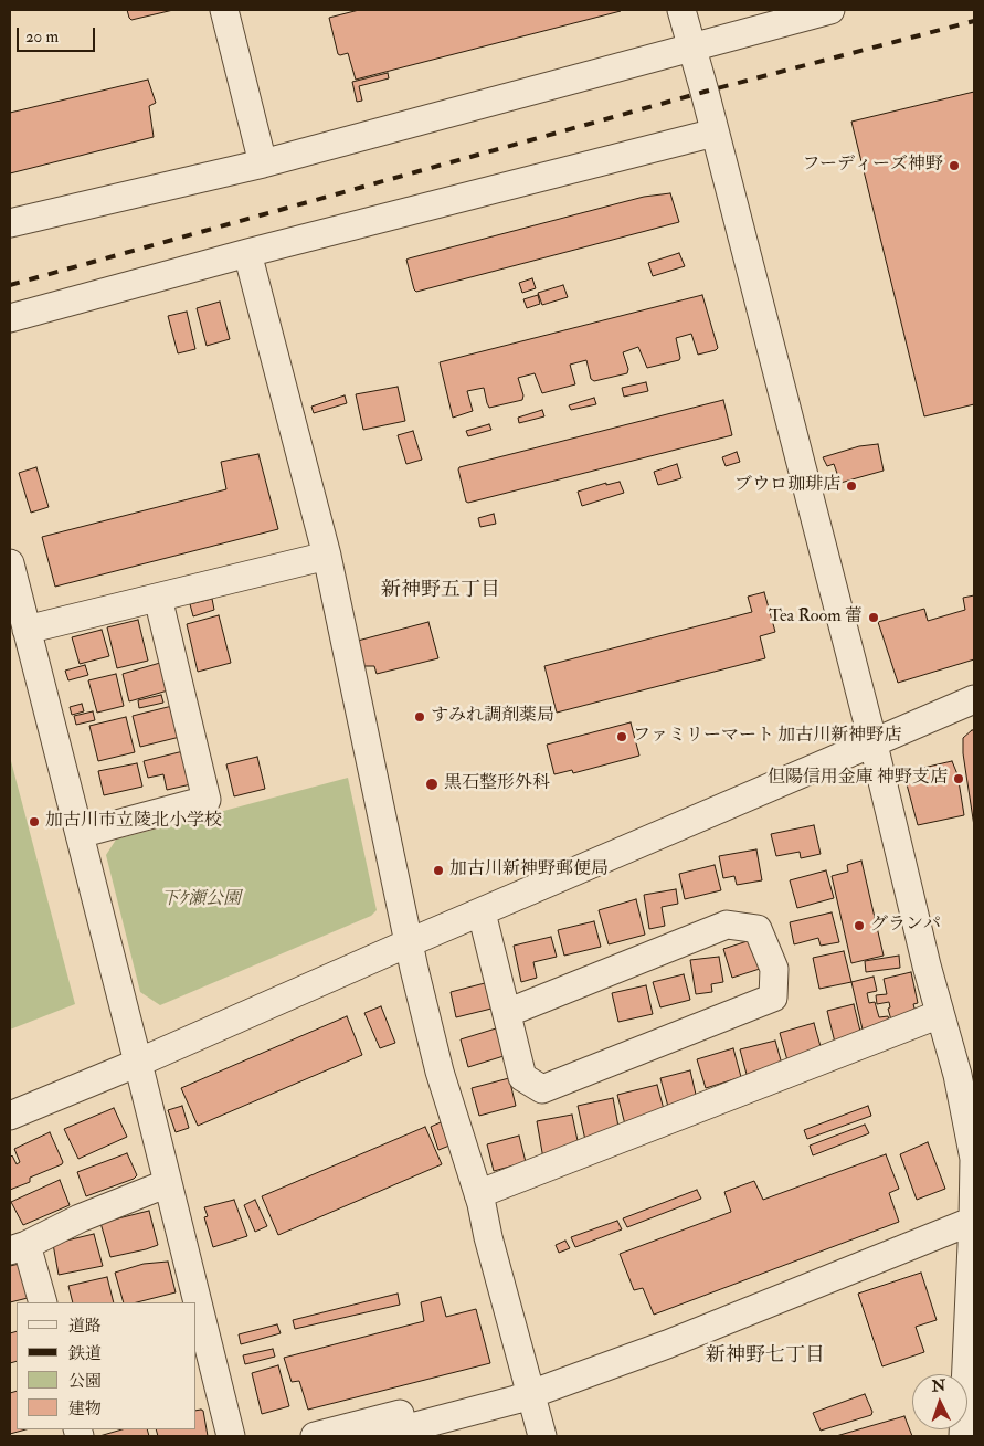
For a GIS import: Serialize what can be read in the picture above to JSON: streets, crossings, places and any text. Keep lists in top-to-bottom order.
{
  "districts": ["新神野五丁目", "新神野七丁目"],
  "parks": ["下ｹ瀬公園"],
  "places": [
    "フーディーズ神野",
    "ブウロ珈琲店",
    "Tea Room 蕾",
    "すみれ調剤薬局",
    "ファミリーマート 加古川新神野店",
    "但陽信用金庫 神野支店",
    "黒石整形外科",
    "加古川市立陵北小学校",
    "加古川新神野郵便局",
    "グランパ"
  ],
  "legend": [
    "道路",
    "鉄道",
    "公園",
    "建物"
  ],
  "scale_bar": "20 m",
  "north": "top"
}
